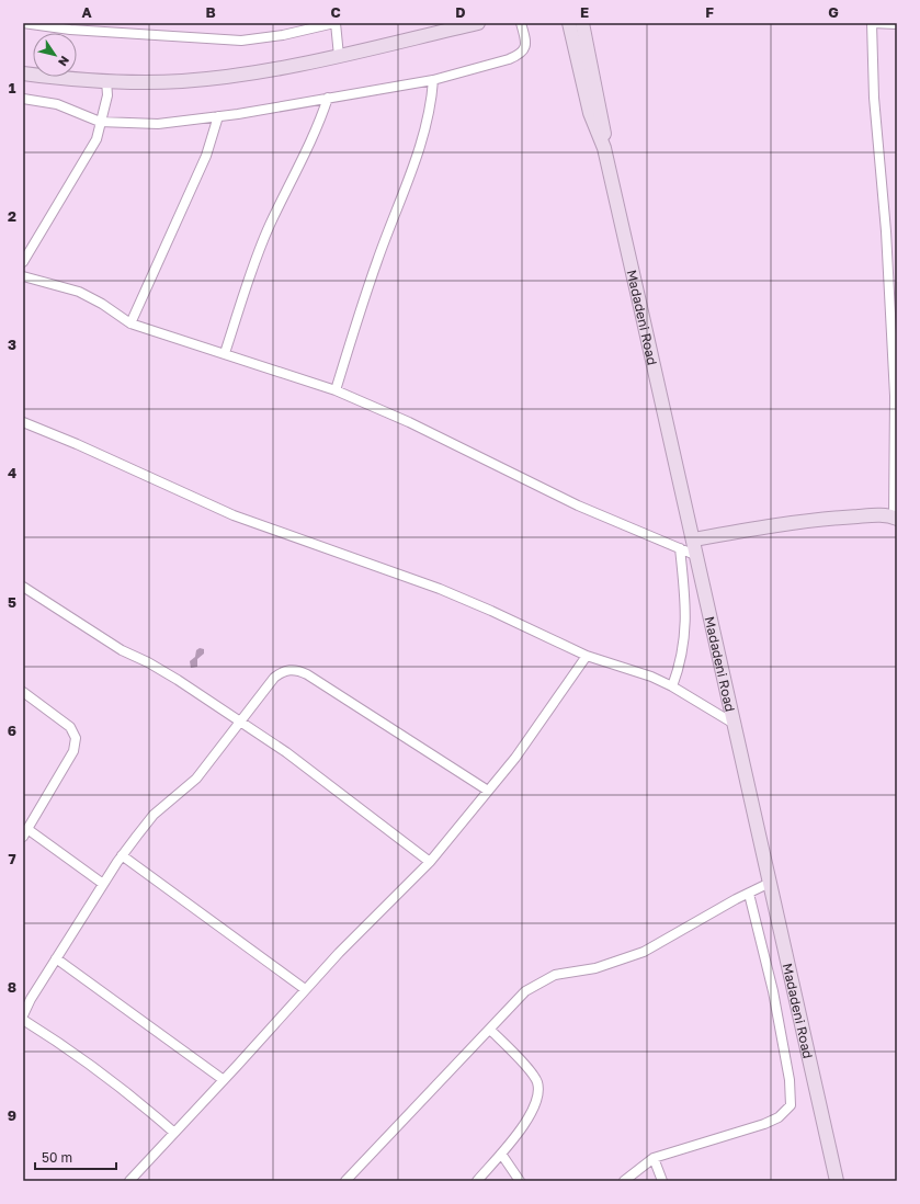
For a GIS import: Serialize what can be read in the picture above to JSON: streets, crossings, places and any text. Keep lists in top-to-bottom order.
{
  "streets": {
    "street": ["Madadeni Road"]
  },
  "scale_bar": "50 m",
  "north": "bottom right",
  "grid": {
    "columns": [
      "A",
      "B",
      "C",
      "D",
      "E",
      "F",
      "G"
    ],
    "rows": [
      "1",
      "2",
      "3",
      "4",
      "5",
      "6",
      "7",
      "8",
      "9"
    ]
  }
}
